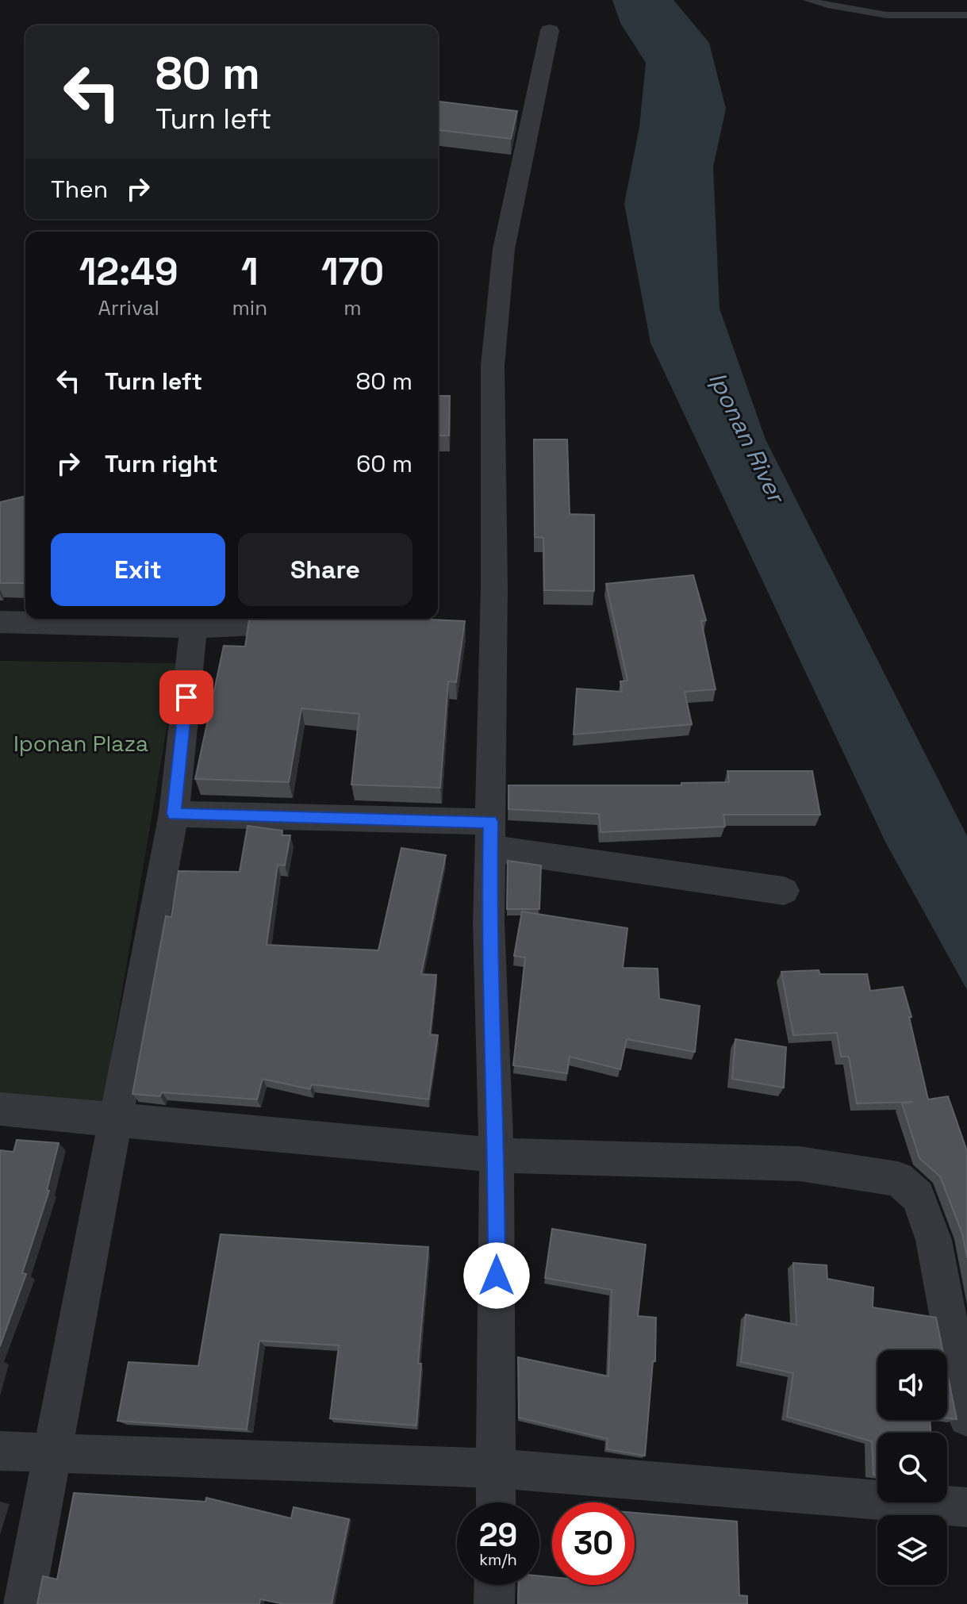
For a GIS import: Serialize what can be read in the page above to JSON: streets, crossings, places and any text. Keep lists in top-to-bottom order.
{
  "water": ["Iponan River"],
  "parks": ["Iponan Plaza"],
  "page": {
    "turn": ["80 m", "Turn left"],
    "then": "Then",
    "eta": [
      "12:49",
      "Arrival",
      "1",
      "min",
      "170",
      "m"
    ],
    "list": [
      {
        "name": "Turn left",
        "value": "80 m"
      },
      {
        "name": "Turn right",
        "value": "60 m"
      }
    ],
    "buttons": ["Exit", "Share"],
    "speed": "29 km/h",
    "limit": "30"
  }
}
